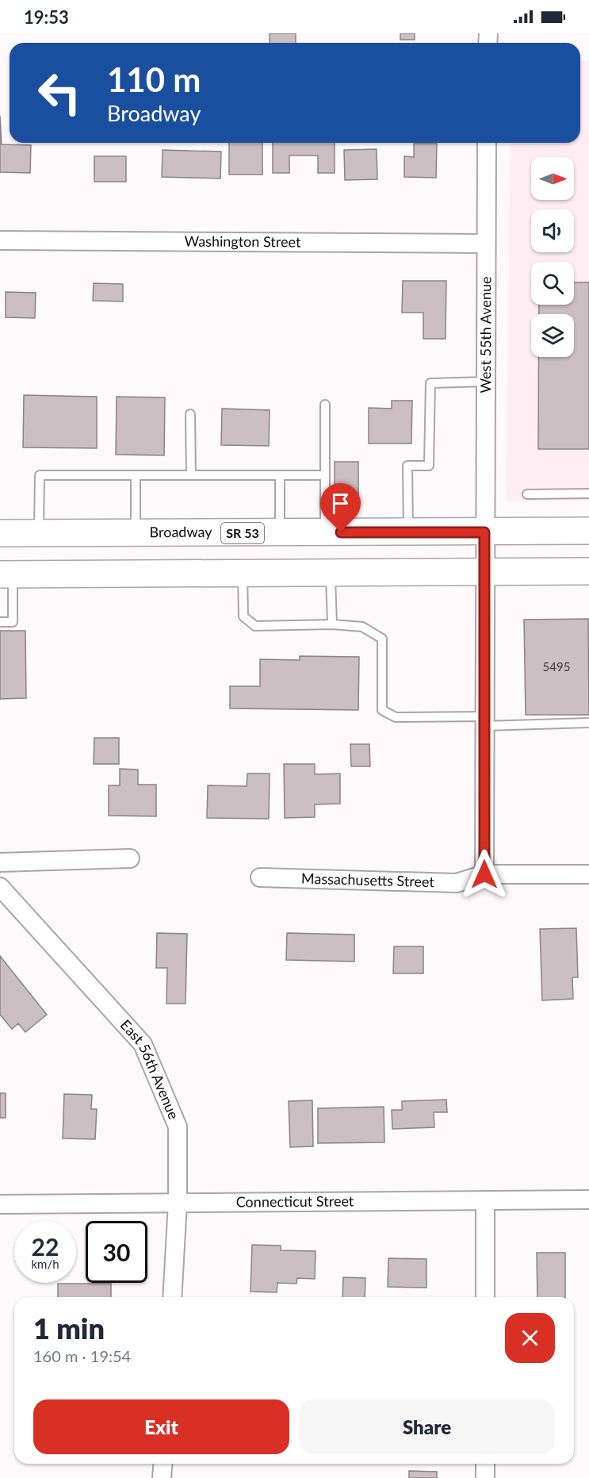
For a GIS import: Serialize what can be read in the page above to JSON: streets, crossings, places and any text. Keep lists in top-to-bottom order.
{
  "streets": {
    "main road": ["Broadway", "SR 53"],
    "street": [
      "Washington Street",
      "West 55th Avenue",
      "Massachusetts Street",
      "East 56th Avenue",
      "Connecticut Street"
    ]
  },
  "crossings": [
    ["Washington Street", "West 55th Avenue"],
    ["West 55th Avenue", "Broadway"],
    ["West 55th Avenue", "Massachusetts Street"],
    ["East 56th Avenue", "Connecticut Street"]
  ],
  "house_numbers": ["5495"],
  "north": "right",
  "page": {
    "status": "19:53",
    "turn": ["110 m", "Broadway"],
    "speed": "22 km/h",
    "limit": "30",
    "heading": ["1 min", "160 m · 19:54"],
    "buttons": ["Exit", "Share"]
  }
}
